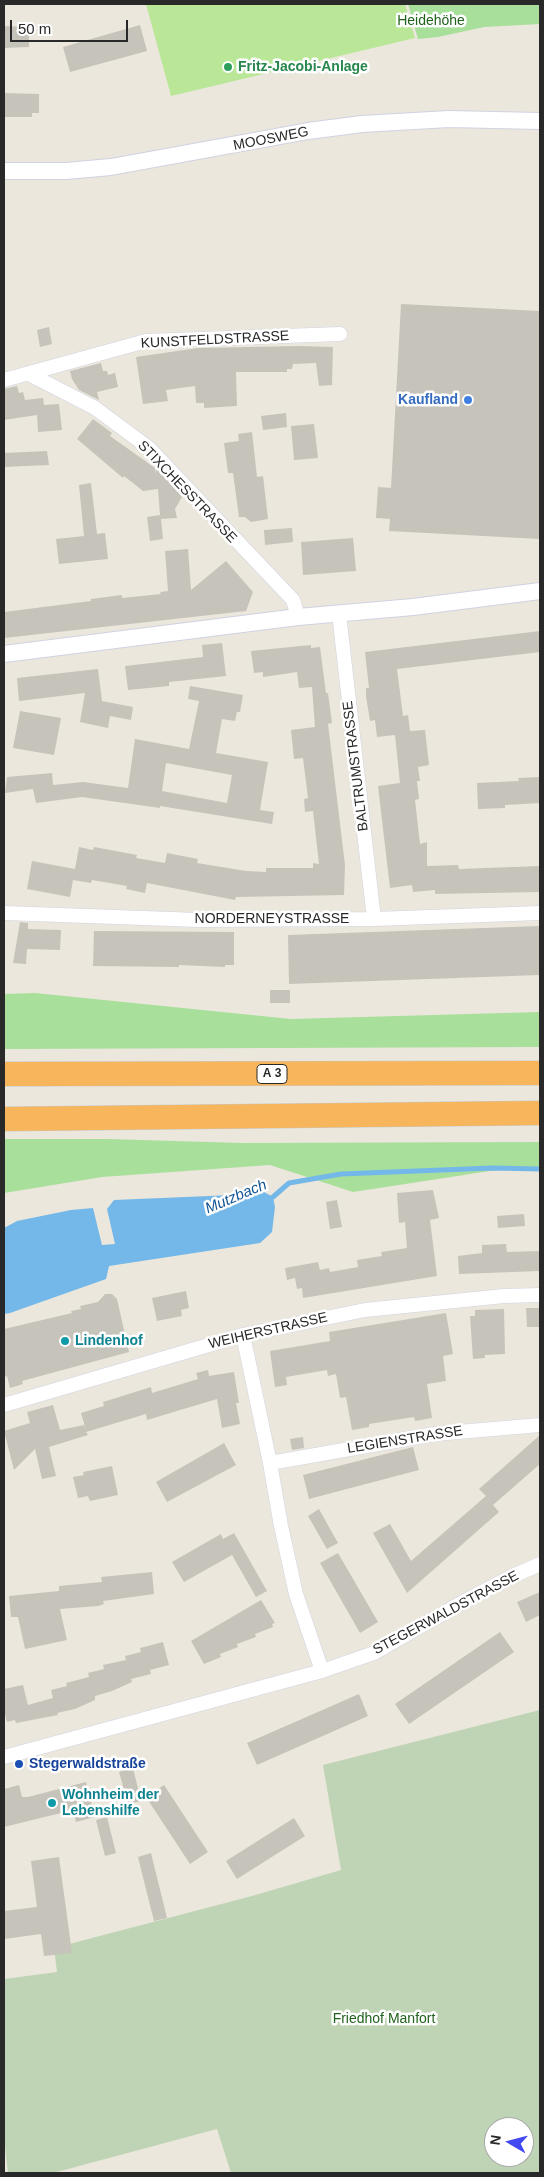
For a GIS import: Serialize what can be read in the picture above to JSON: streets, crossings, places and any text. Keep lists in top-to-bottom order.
{
  "streets": {
    "highway": ["A 3"],
    "street": [
      "MOOSWEG",
      "KUNSTFELDSTRASSE",
      "STIXCHESSTRASSE",
      "BALTRUMSTRASSE",
      "NORDERNEYSTRASSE",
      "WEIHERSTRASSE",
      "LEGIENSTRASSE",
      "STEGERWALDSTRASSE"
    ]
  },
  "crossings": [
    ["KUNSTFELDSTRASSE", "STIXCHESSTRASSE"],
    ["BALTRUMSTRASSE", "NORDERNEYSTRASSE"]
  ],
  "water": ["Mutzbach"],
  "parks": ["Heidehöhe", "Friedhof Manfort"],
  "places": [
    "Fritz-Jacobi-Anlage",
    "Kaufland",
    "Lindenhof",
    "Stegerwaldstraße",
    "Wohnheim der Lebenshilfe"
  ],
  "scale_bar": "50 m",
  "north": "left"
}
